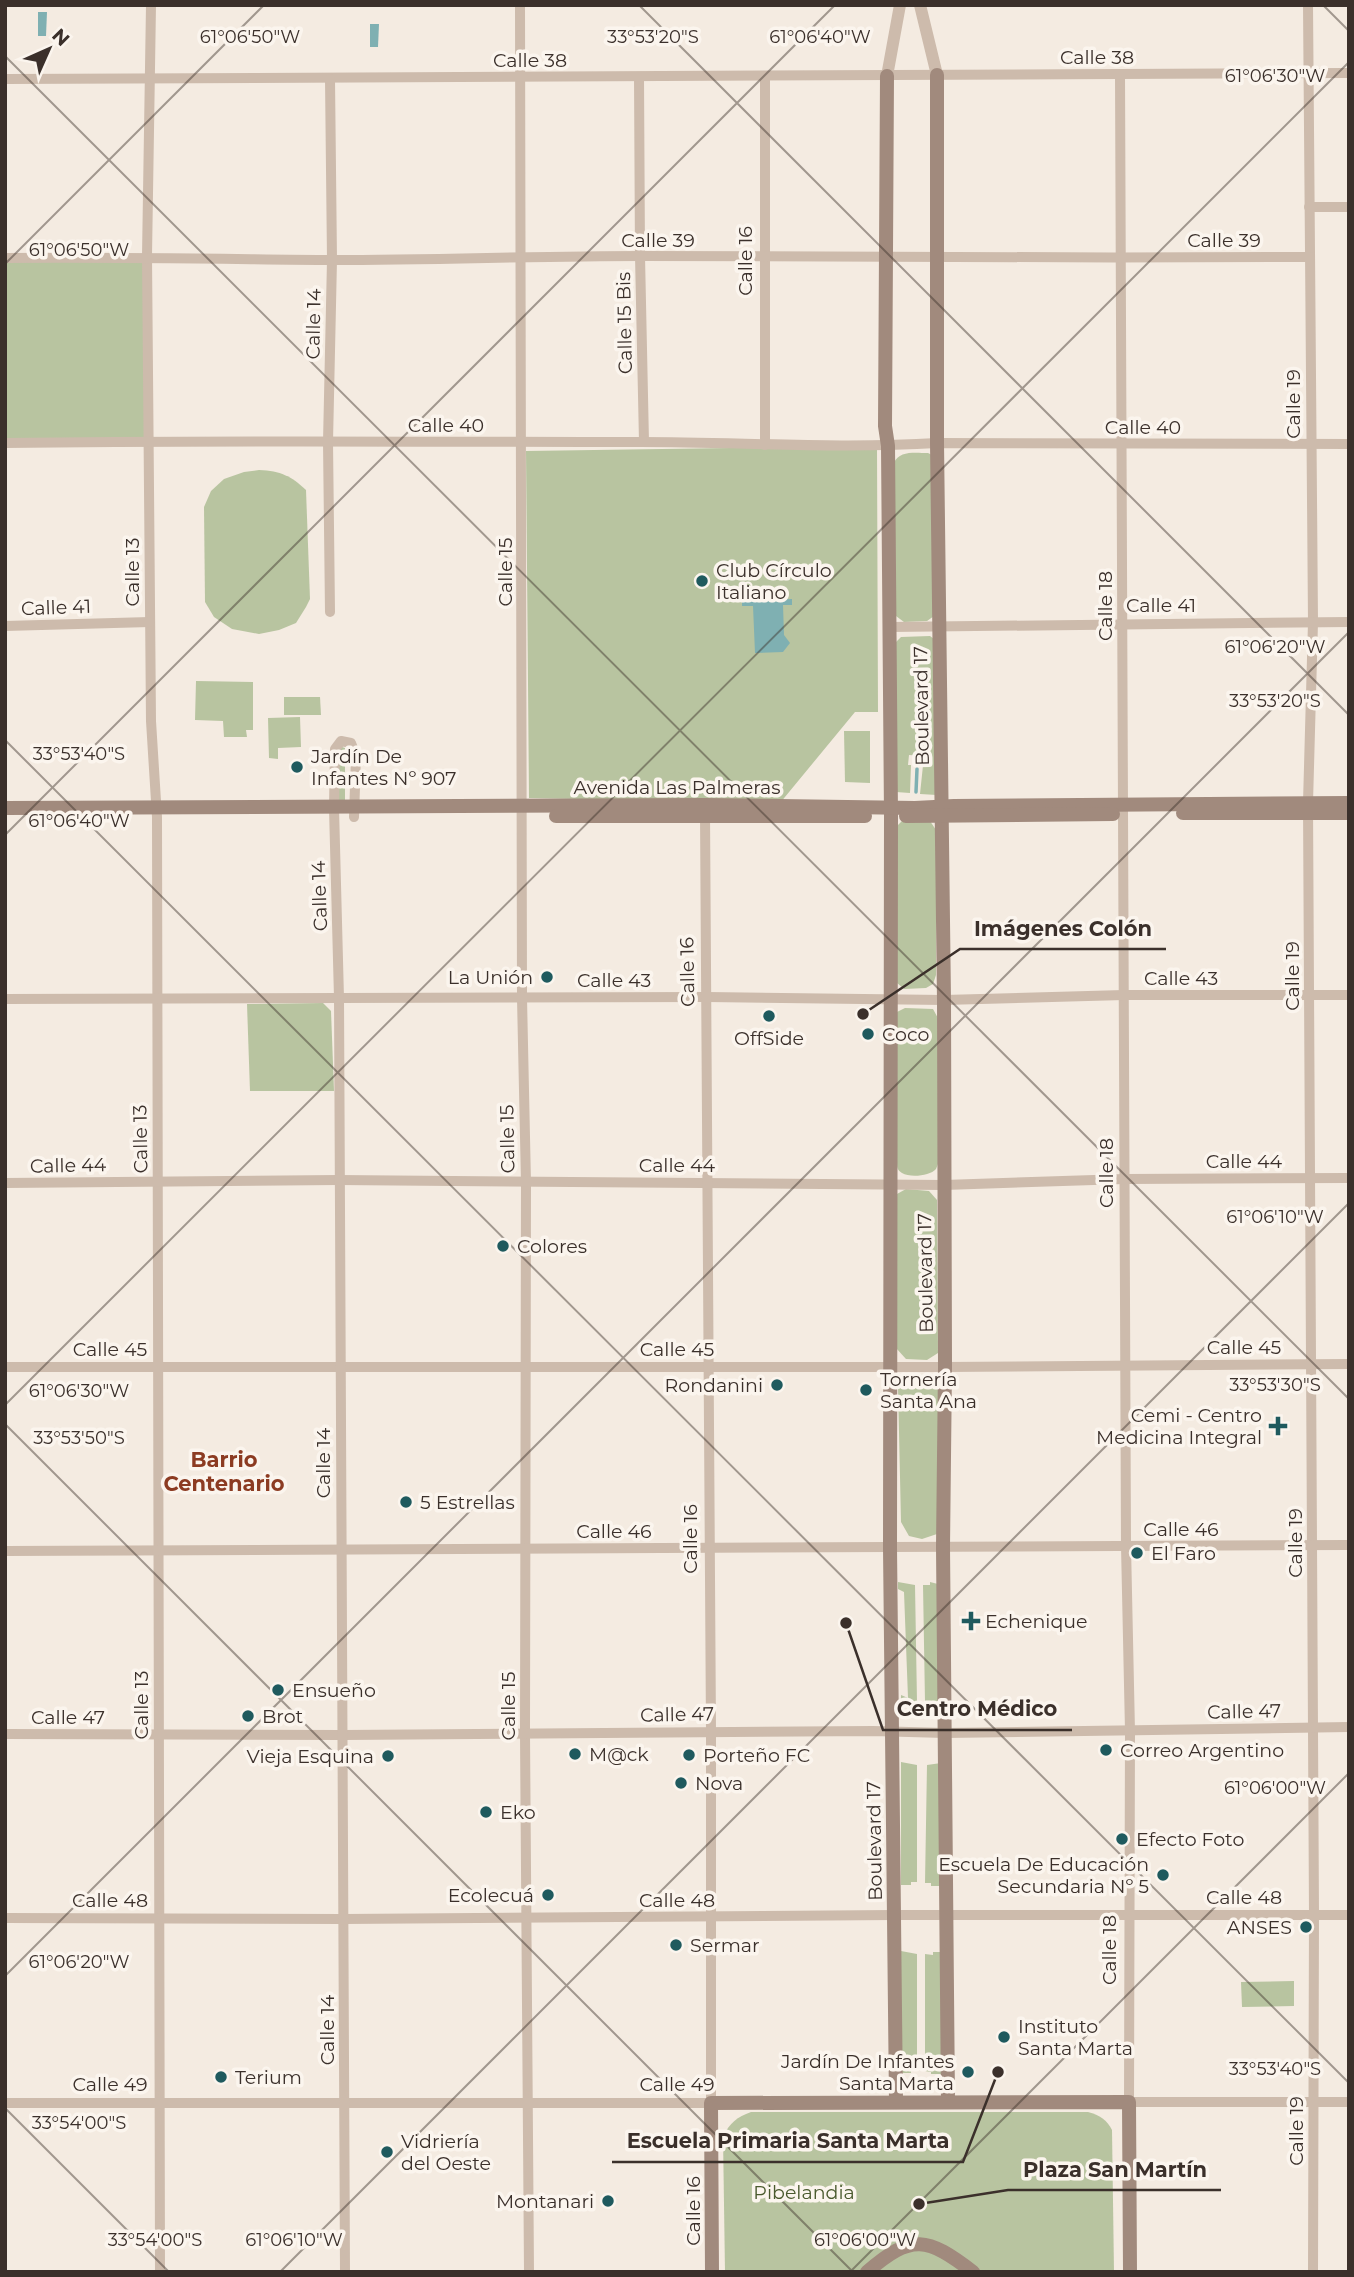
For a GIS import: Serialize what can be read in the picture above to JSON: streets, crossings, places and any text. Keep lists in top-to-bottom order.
{
  "streets": {
    "main road": [
      "Calle 16",
      "Calle 18",
      "Boulevard 17",
      "Avenida Las Palmeras",
      "Calle 49"
    ],
    "street": [
      "Calle 38",
      "Calle 39",
      "Calle 15 Bis",
      "Calle 14",
      "Calle 19",
      "Calle 40",
      "Calle 13",
      "Calle 15",
      "Calle 41",
      "Calle 43",
      "Calle 44",
      "Calle 45",
      "Calle 46",
      "Calle 47",
      "Calle 48"
    ]
  },
  "crossings": [
    ["Calle 38", "Calle 16"],
    ["Calle 38", "Calle 15 Bis"],
    ["Calle 38", "Calle 14"],
    ["Calle 38", "Calle 19"],
    ["Calle 38", "Calle 13"],
    ["Calle 38", "Calle 15"],
    ["Calle 38", "Calle 18"],
    ["Calle 38", "Boulevard 17"],
    ["Calle 39", "Calle 16"],
    ["Calle 39", "Calle 15 Bis"],
    ["Calle 39", "Calle 14"],
    ["Calle 39", "Calle 19"],
    ["Calle 39", "Calle 13"],
    ["Calle 39", "Calle 15"],
    ["Calle 39", "Calle 18"],
    ["Calle 39", "Boulevard 17"],
    ["Calle 16", "Calle 40"],
    ["Calle 16", "Avenida Las Palmeras"],
    ["Calle 16", "Calle 43"],
    ["Calle 16", "Calle 44"],
    ["Calle 16", "Calle 45"],
    ["Calle 16", "Calle 46"],
    ["Calle 16", "Calle 47"],
    ["Calle 16", "Calle 48"],
    ["Calle 16", "Calle 49"],
    ["Calle 15 Bis", "Calle 40"],
    ["Calle 14", "Calle 40"],
    ["Calle 14", "Avenida Las Palmeras"],
    ["Calle 14", "Calle 43"],
    ["Calle 14", "Calle 44"],
    ["Calle 14", "Calle 45"],
    ["Calle 14", "Calle 46"],
    ["Calle 14", "Calle 47"],
    ["Calle 14", "Calle 48"],
    ["Calle 14", "Calle 49"],
    ["Calle 19", "Calle 40"],
    ["Calle 19", "Calle 41"],
    ["Calle 19", "Avenida Las Palmeras"],
    ["Calle 19", "Calle 43"],
    ["Calle 19", "Calle 44"],
    ["Calle 19", "Calle 45"],
    ["Calle 19", "Calle 46"],
    ["Calle 19", "Calle 47"],
    ["Calle 19", "Calle 48"],
    ["Calle 19", "Calle 49"],
    ["Calle 40", "Calle 13"],
    ["Calle 40", "Calle 15"],
    ["Calle 40", "Calle 18"],
    ["Calle 40", "Boulevard 17"],
    ["Calle 13", "Calle 41"],
    ["Calle 13", "Avenida Las Palmeras"],
    ["Calle 13", "Calle 43"],
    ["Calle 13", "Calle 44"],
    ["Calle 13", "Calle 45"],
    ["Calle 13", "Calle 46"],
    ["Calle 13", "Calle 47"],
    ["Calle 13", "Calle 48"],
    ["Calle 13", "Calle 49"],
    ["Calle 15", "Avenida Las Palmeras"],
    ["Calle 15", "Calle 43"],
    ["Calle 15", "Calle 44"],
    ["Calle 15", "Calle 45"],
    ["Calle 15", "Calle 46"],
    ["Calle 15", "Calle 47"],
    ["Calle 15", "Calle 48"],
    ["Calle 15", "Calle 49"],
    ["Calle 41", "Calle 18"],
    ["Calle 41", "Boulevard 17"],
    ["Calle 18", "Avenida Las Palmeras"],
    ["Calle 18", "Calle 43"],
    ["Calle 18", "Calle 44"],
    ["Calle 18", "Calle 45"],
    ["Calle 18", "Calle 46"],
    ["Calle 18", "Calle 47"],
    ["Calle 18", "Calle 48"],
    ["Calle 18", "Calle 49"],
    ["Boulevard 17", "Avenida Las Palmeras"],
    ["Boulevard 17", "Calle 43"],
    ["Boulevard 17", "Calle 44"],
    ["Boulevard 17", "Calle 45"],
    ["Boulevard 17", "Calle 46"],
    ["Boulevard 17", "Calle 47"],
    ["Boulevard 17", "Calle 48"],
    ["Boulevard 17", "Calle 49"]
  ],
  "districts": ["Barrio Centenario"],
  "parks": ["Pibelandia"],
  "places": {
    "other": [
      "Club Círculo Italiano",
      "Jardín De Infantes Nº 907",
      "La Unión",
      "Imágenes Colón",
      "OffSide",
      "Coco",
      "Colores",
      "Rondanini",
      "Tornería Santa Ana",
      "5 Estrellas",
      "El Faro",
      "Centro Médico",
      "Ensueño",
      "Brot",
      "Correo Argentino",
      "M@ck",
      "Porteño FC",
      "Vieja Esquina",
      "Nova",
      "Eko",
      "Efecto Foto",
      "Escuela De Educación Secundaria Nº 5",
      "Ecolecuá",
      "ANSES",
      "Sermar",
      "Instituto Santa Marta",
      "Jardín De Infantes Santa Marta",
      "Escuela Primaria Santa Marta",
      "Terium",
      "Vidriería del Oeste",
      "Montanari",
      "Plaza San Martín"
    ],
    "health": ["Cemi - Centro Medicina Integral", "Echenique"]
  },
  "north": "top right",
  "coordinates": [
    "61°06'50\"W",
    "33°53'20\"S",
    "61°06'40\"W",
    "61°06'30\"W",
    "61°06'20\"W",
    "33°53'40\"S",
    "61°06'10\"W",
    "33°53'30\"S",
    "33°53'50\"S",
    "61°06'00\"W",
    "33°54'00\"S"
  ]
}
